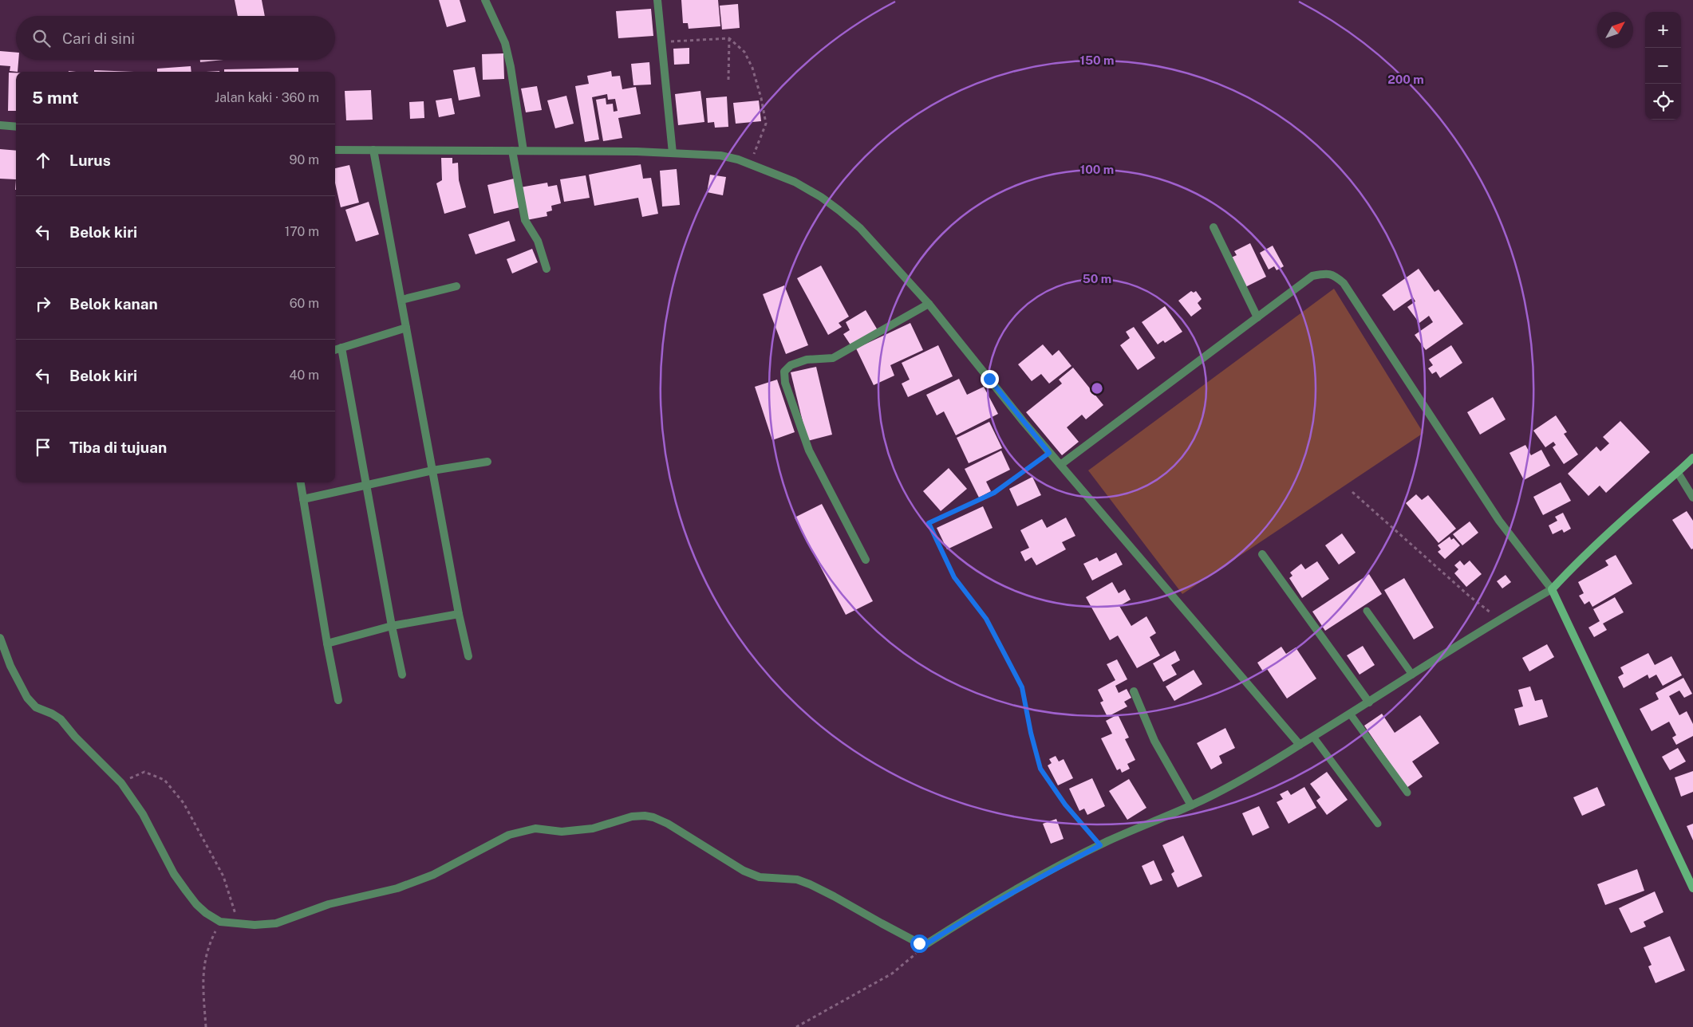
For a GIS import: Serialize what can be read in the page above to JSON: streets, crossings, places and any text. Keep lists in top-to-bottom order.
{
  "north": "top right",
  "page": {
    "map_buttons": ["+", "−"],
    "search": "Cari di sini",
    "heading": ["5 mnt", "Jalan kaki · 360 m"],
    "list": [
      ["Lurus", "90 m"],
      ["Belok kiri", "170 m"],
      ["Belok kanan", "60 m"],
      ["Belok kiri", "40 m"],
      "Tiba di tujuan"
    ]
  },
  "rings": [
    "150 m",
    "200 m",
    "100 m",
    "50 m"
  ]
}
